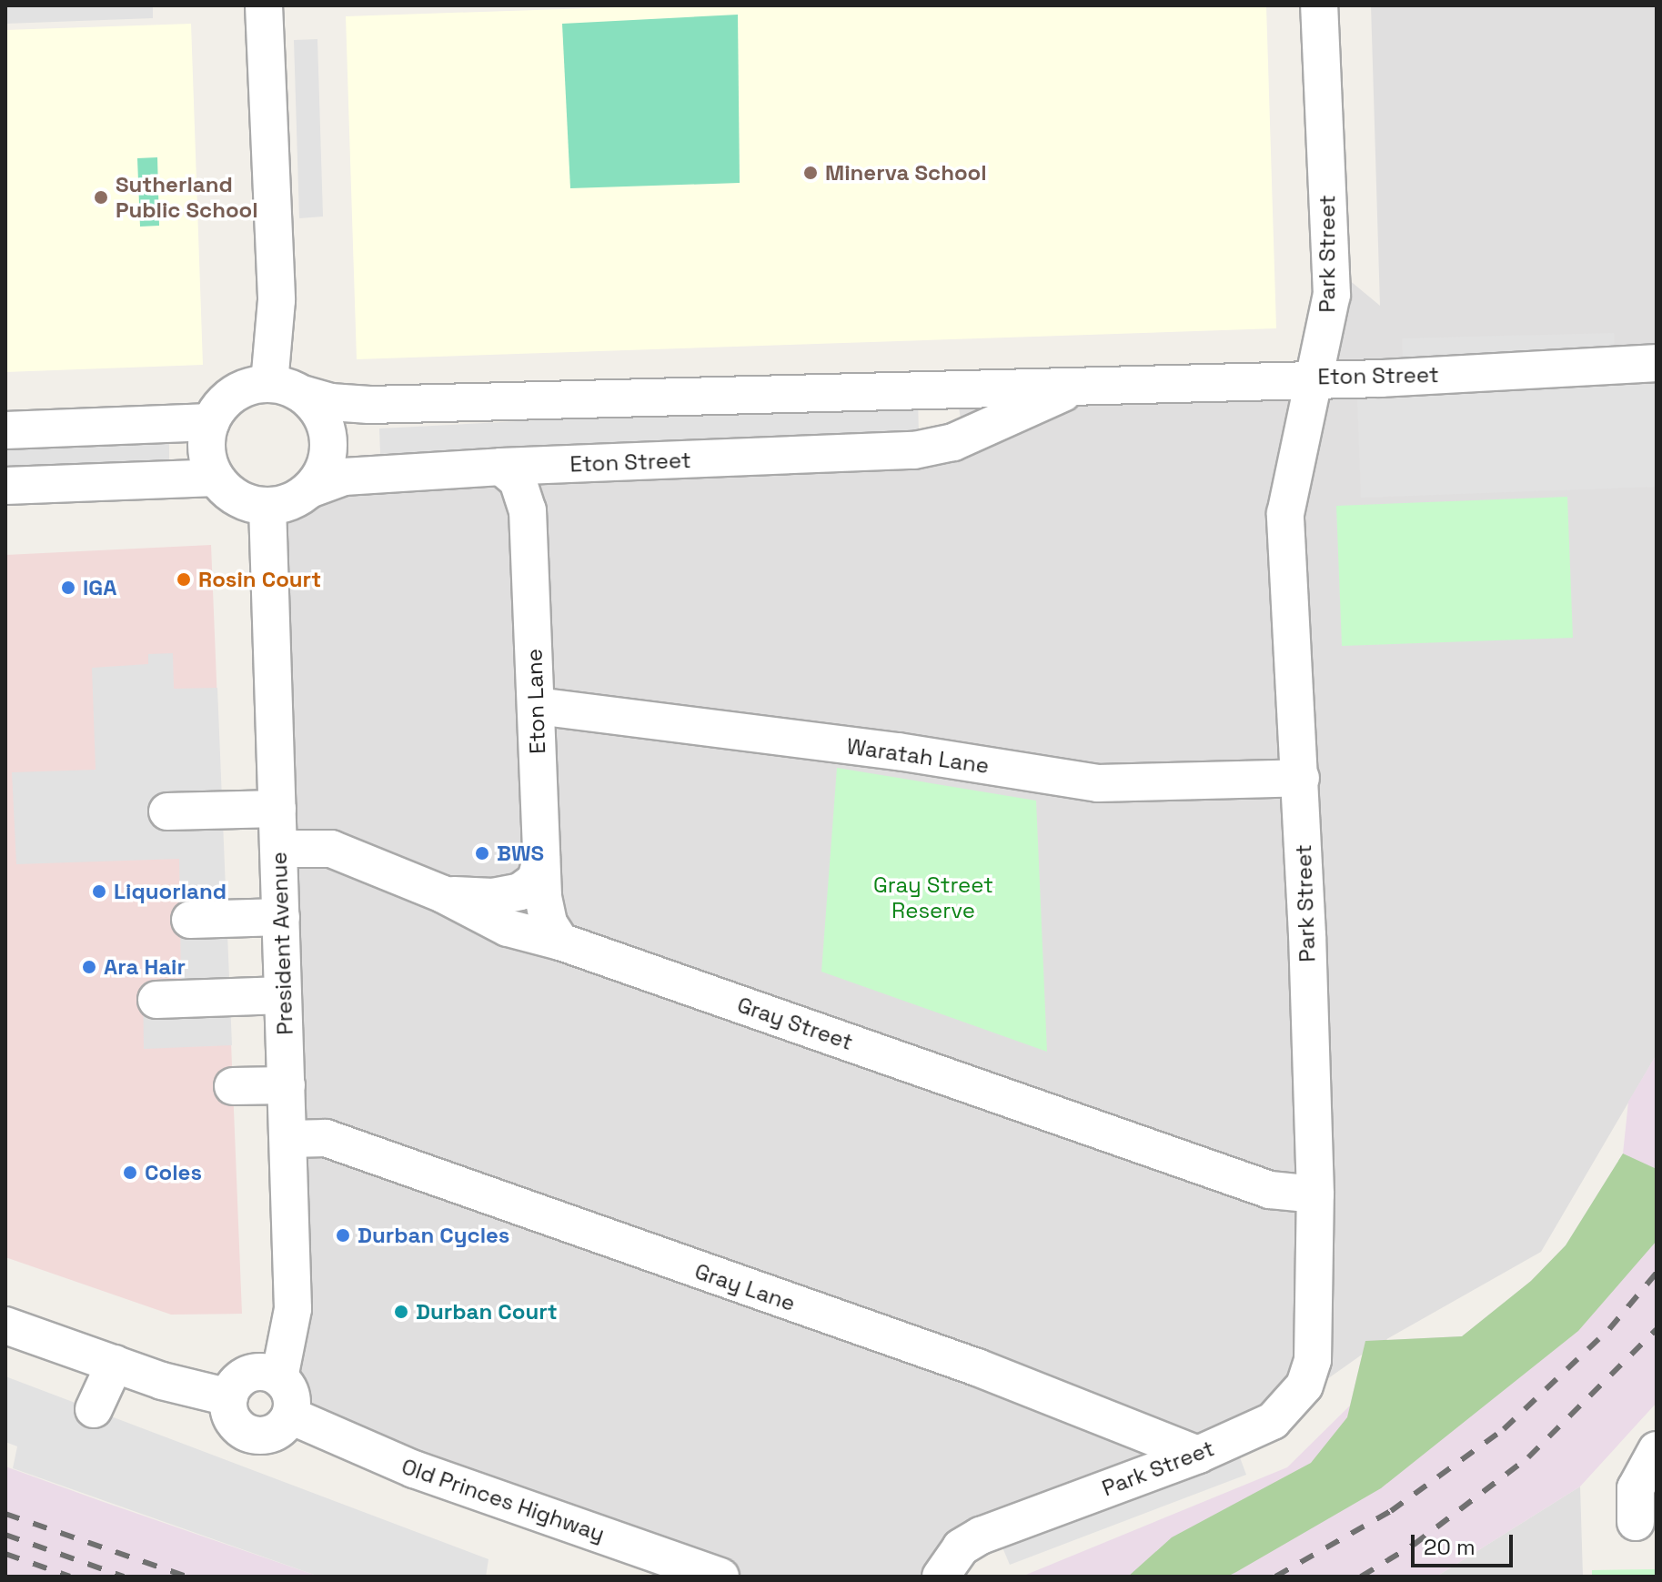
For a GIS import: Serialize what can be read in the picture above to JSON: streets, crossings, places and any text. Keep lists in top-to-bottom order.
{
  "streets": {
    "street": [
      "Park Street",
      "Eton Street",
      "Eton Lane",
      "Waratah Lane",
      "President Avenue",
      "Gray Street",
      "Gray Lane",
      "Old Princes Highway"
    ]
  },
  "crossings": [
    ["Park Street", "Eton Street"],
    ["Park Street", "Waratah Lane"],
    ["Park Street", "Gray Street"],
    ["Park Street", "Gray Lane"],
    ["Eton Street", "Eton Lane"],
    ["Eton Street", "President Avenue"],
    ["Eton Lane", "Waratah Lane"],
    ["Eton Lane", "Gray Street"],
    ["President Avenue", "Gray Street"],
    ["President Avenue", "Gray Lane"],
    ["President Avenue", "Old Princes Highway"]
  ],
  "parks": ["Gray Street Reserve"],
  "places": [
    "Minerva School",
    "Sutherland Public School",
    "Rosin Court",
    "IGA",
    "BWS",
    "Liquorland",
    "Ara Hair",
    "Coles",
    "Durban Cycles",
    "Durban Court"
  ],
  "scale_bar": "20 m"
}
